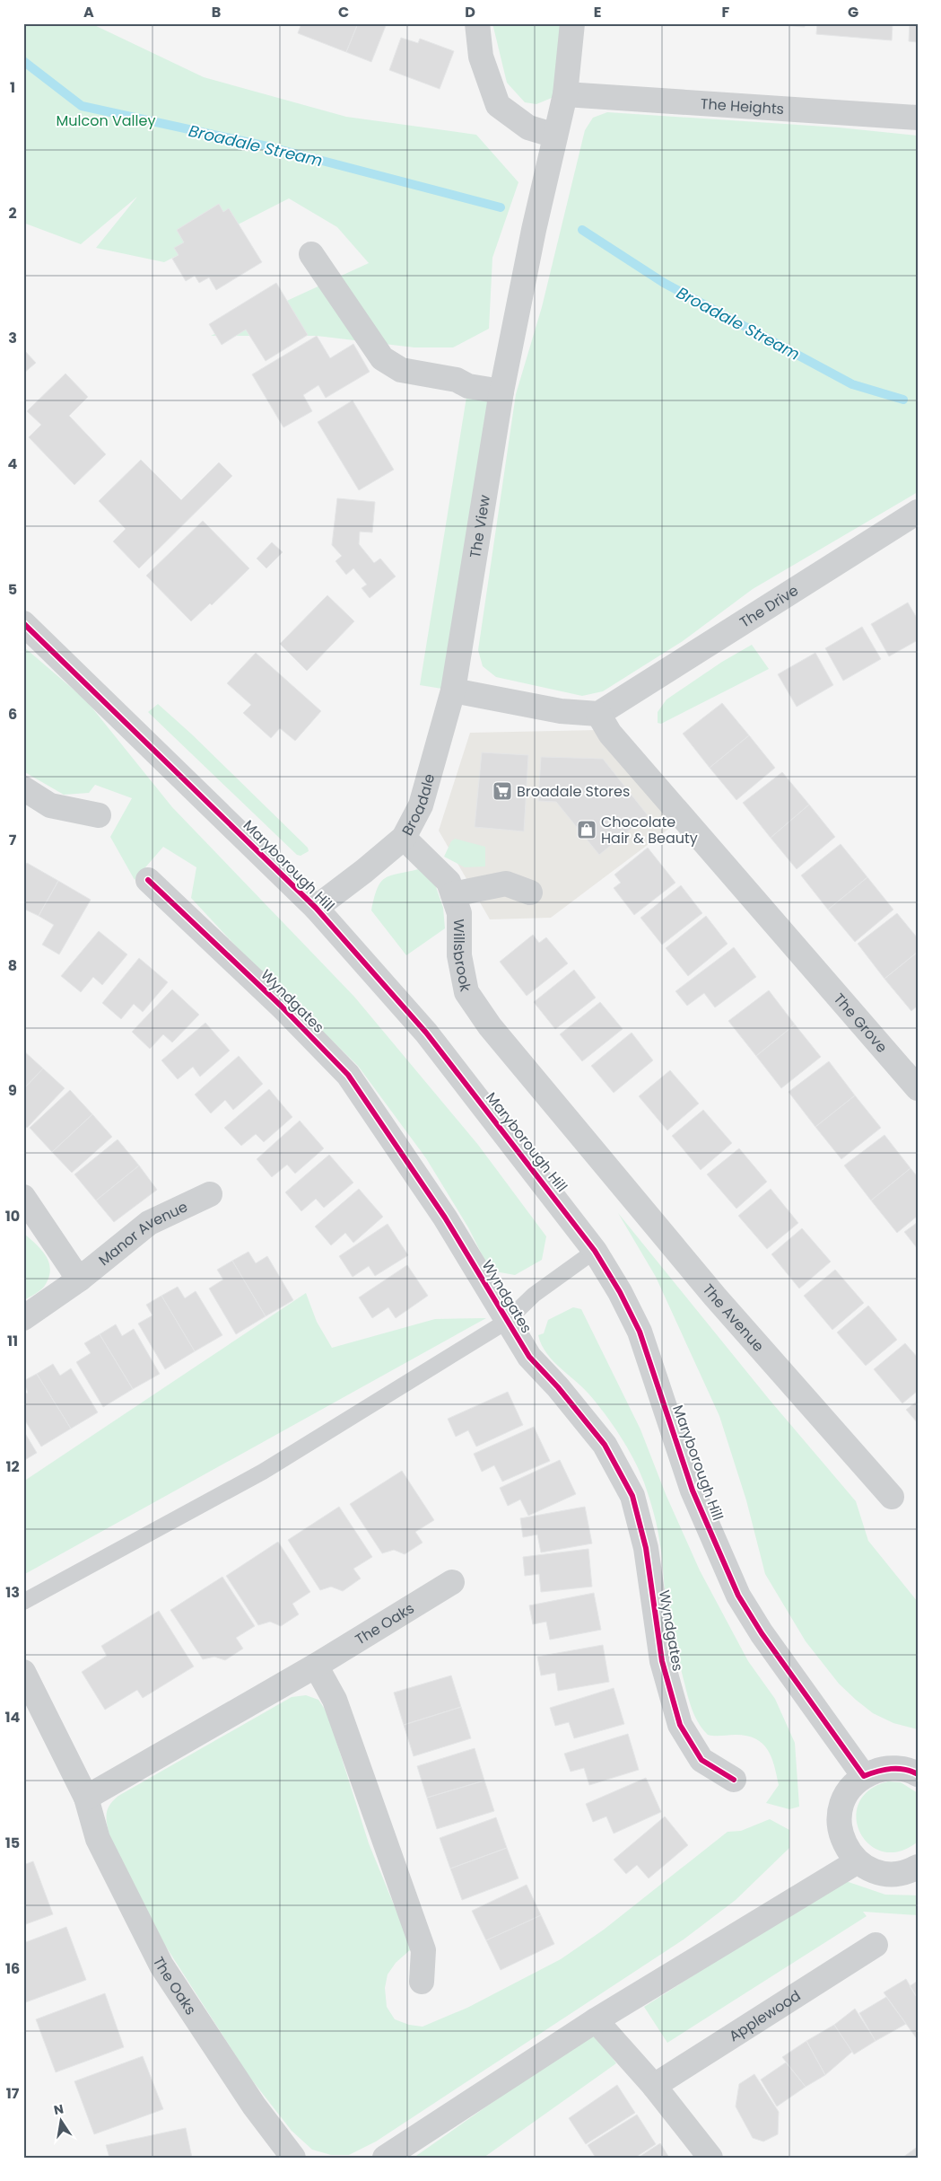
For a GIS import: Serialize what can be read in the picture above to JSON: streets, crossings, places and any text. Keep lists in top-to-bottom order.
{
  "streets": {
    "street": [
      "The Heights",
      "The View",
      "The Drive",
      "Broadale",
      "Maryborough Hill",
      "Willsbrook",
      "Wyndgates",
      "The Grove",
      "Manor Avenue",
      "The Avenue",
      "The Oaks",
      "Applewood"
    ]
  },
  "crossings": [
    ["The View", "Broadale"],
    ["The Drive", "The Grove"],
    ["Broadale", "Maryborough Hill"],
    ["Broadale", "Willsbrook"],
    ["Willsbrook", "The Avenue"]
  ],
  "water": ["Broadale Stream"],
  "parks": ["Mulcon Valley"],
  "places": {
    "supermarket": ["Broadale Stores"],
    "shop": ["Chocolate Hair & Beauty"]
  },
  "north": "top",
  "grid": {
    "columns": [
      "A",
      "B",
      "C",
      "D",
      "E",
      "F",
      "G"
    ],
    "rows": [
      "1",
      "2",
      "3",
      "4",
      "5",
      "6",
      "7",
      "8",
      "9",
      "10",
      "11",
      "12",
      "13",
      "14",
      "15",
      "16",
      "17"
    ]
  }
}
